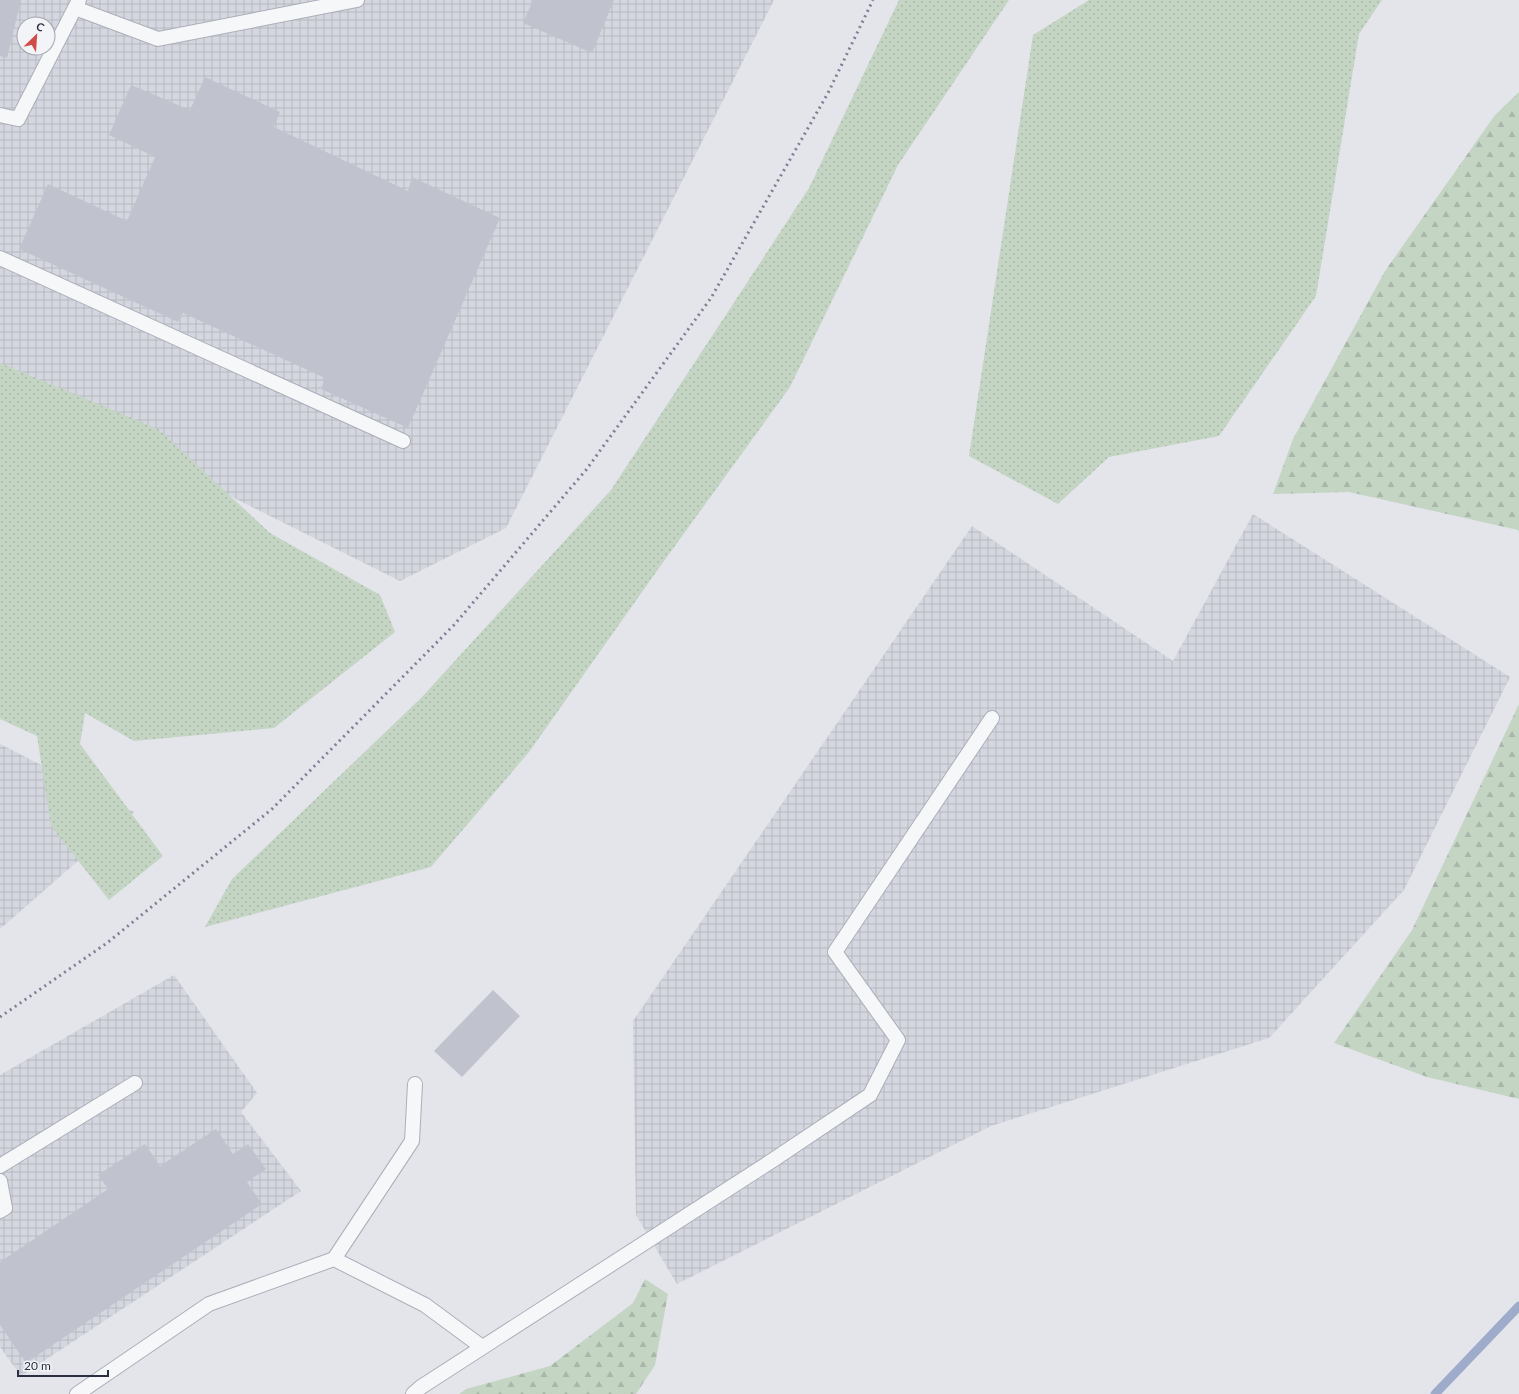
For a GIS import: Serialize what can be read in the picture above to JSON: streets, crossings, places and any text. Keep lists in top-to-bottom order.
{
  "scale_bar": "20 m",
  "north": "top right"
}
